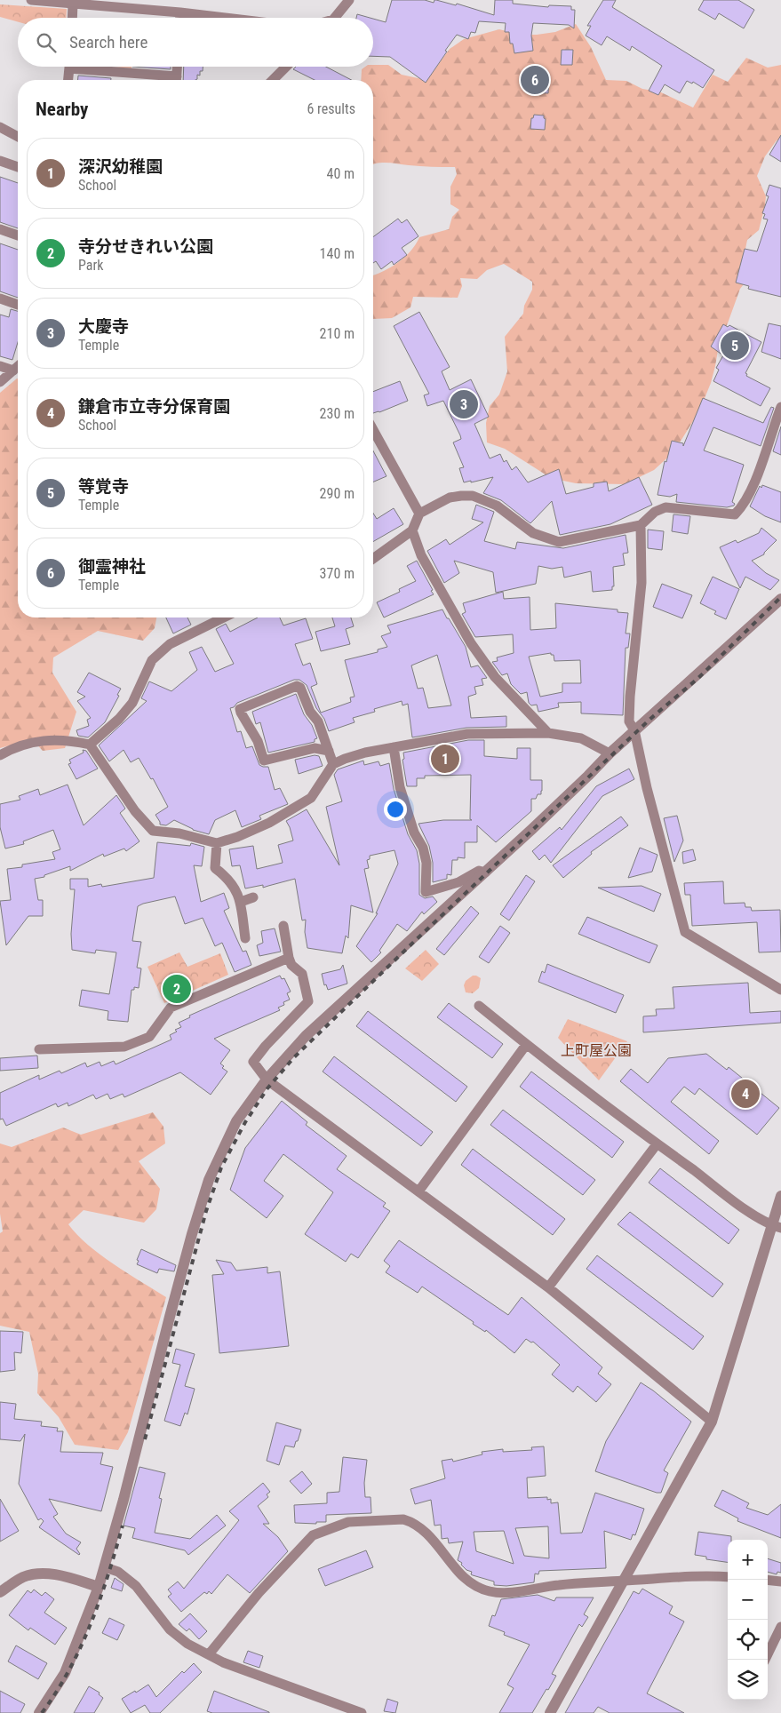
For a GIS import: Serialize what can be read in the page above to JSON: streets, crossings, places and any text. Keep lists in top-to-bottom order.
{
  "parks": ["上町屋公園"],
  "page": {
    "search": "Search here",
    "pins": [
      "6",
      "5",
      "3",
      "1",
      "2",
      "4"
    ],
    "heading": ["Nearby", "6 results"],
    "list": [
      {
        "mark": "1",
        "name": "深沢幼稚園",
        "note": "School",
        "value": "40 m"
      },
      {
        "mark": "2",
        "name": "寺分せきれい公園",
        "note": "Park",
        "value": "140 m"
      },
      {
        "mark": "3",
        "name": "大慶寺",
        "note": "Temple",
        "value": "210 m"
      },
      {
        "mark": "4",
        "name": "鎌倉市立寺分保育園",
        "note": "School",
        "value": "230 m"
      },
      {
        "mark": "5",
        "name": "等覚寺",
        "note": "Temple",
        "value": "290 m"
      },
      {
        "mark": "6",
        "name": "御霊神社",
        "note": "Temple",
        "value": "370 m"
      }
    ],
    "map_buttons": ["+", "−"]
  }
}
